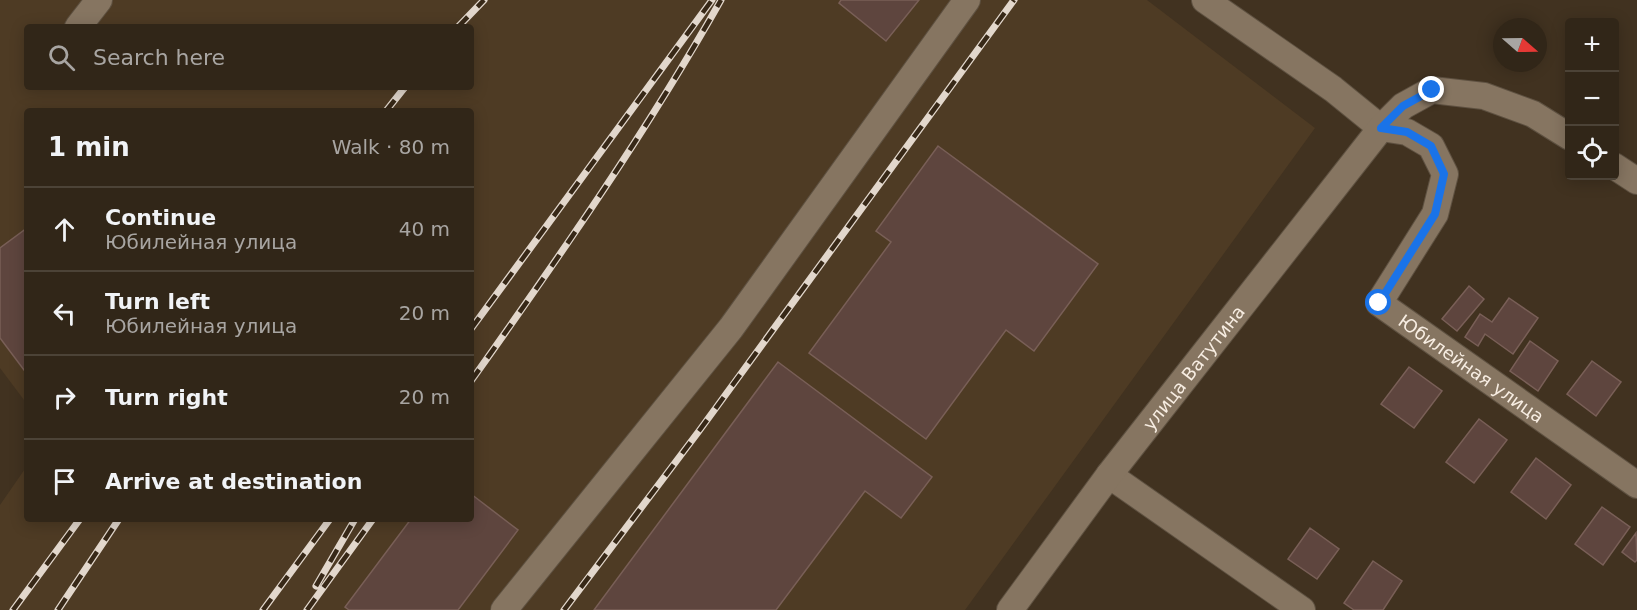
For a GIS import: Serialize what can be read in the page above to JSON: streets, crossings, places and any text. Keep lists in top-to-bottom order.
{
  "streets": {
    "street": ["улица Ватутина", "Юбилейная улица"]
  },
  "crossings": [
    ["улица Ватутина", "Юбилейная улица"]
  ],
  "north": "right",
  "page": {
    "map_buttons": ["+", "−"],
    "search": "Search here",
    "heading": ["1 min", "Walk · 80 m"],
    "list": [
      ["Continue", "Юбилейная улица", "40 m"],
      ["Turn left", "Юбилейная улица", "20 m"],
      ["Turn right", "20 m"],
      "Arrive at destination"
    ]
  }
}
